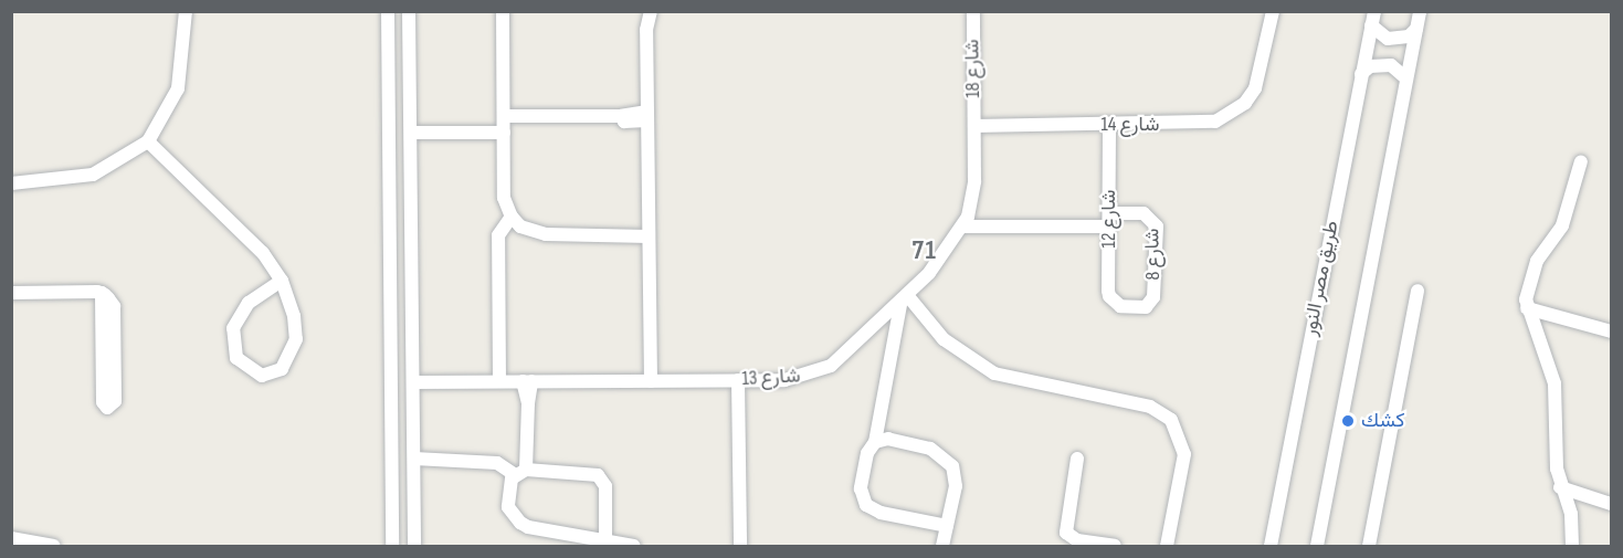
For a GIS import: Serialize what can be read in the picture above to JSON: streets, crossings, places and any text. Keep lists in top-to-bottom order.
{
  "streets": {
    "street": [
      "شارع 18",
      "شارع 14",
      "شارع 12",
      "شارع 8",
      "طريق مصر النور",
      "شارع 13"
    ]
  },
  "crossings": [
    ["شارع 18", "شارع 14"],
    ["شارع 18", "شارع 13"],
    ["شارع 14", "شارع 12"],
    ["شارع 14", "شارع 13"],
    ["شارع 12", "شارع 8"]
  ],
  "districts": ["71"],
  "places": ["كشك"]
}
